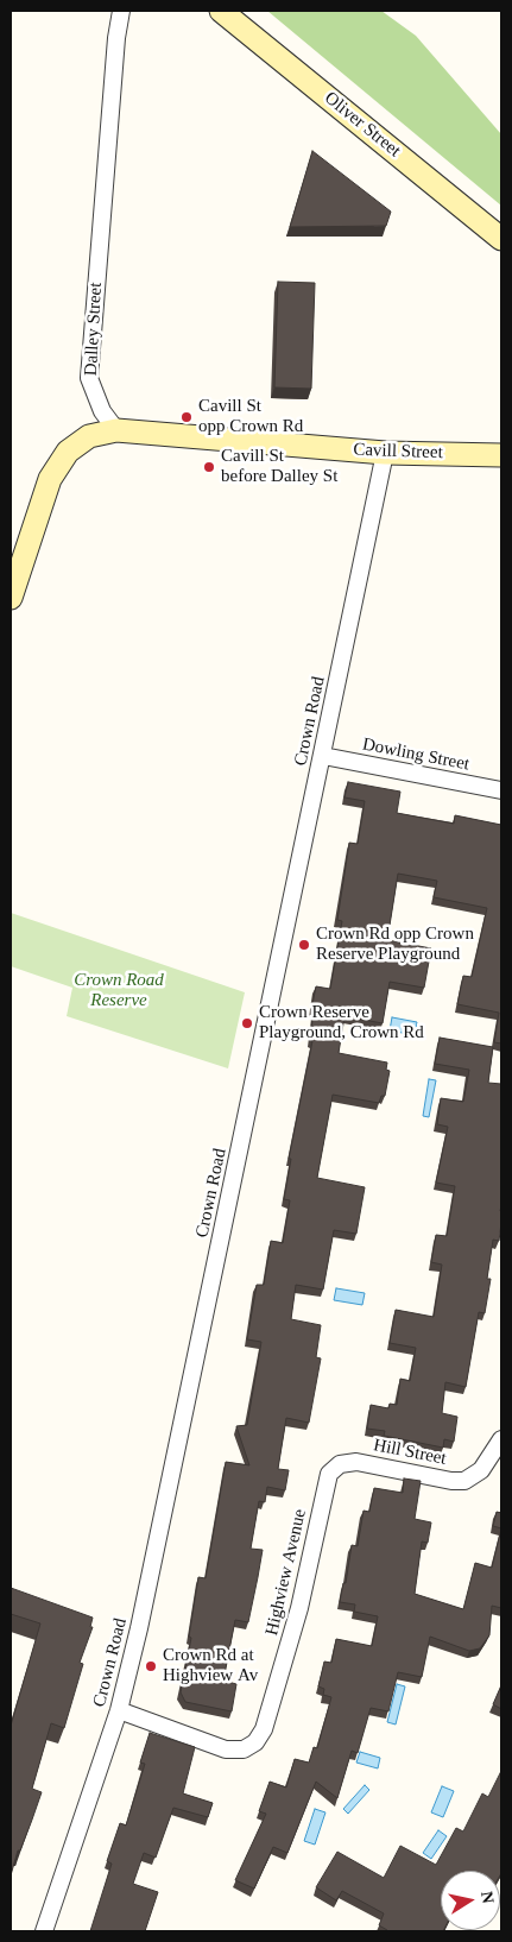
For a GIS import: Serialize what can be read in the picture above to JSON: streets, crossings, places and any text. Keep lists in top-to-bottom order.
{
  "streets": {
    "main road": ["Oliver Street", "Cavill Street"],
    "street": [
      "Dalley Street",
      "Crown Road",
      "Dowling Street",
      "Hill Street",
      "Highview Avenue"
    ]
  },
  "crossings": [
    ["Dalley Street", "Cavill Street"],
    ["Cavill Street", "Crown Road"],
    ["Crown Road", "Dowling Street"],
    ["Crown Road", "Highview Avenue"],
    ["Hill Street", "Highview Avenue"]
  ],
  "parks": ["Crown Road Reserve"],
  "places": [
    "Cavill St opp Crown Rd",
    "Cavill St before Dalley St",
    "Crown Rd opp Crown Reserve Playground",
    "Crown Reserve Playground, Crown Rd",
    "Crown Rd at Highview Av"
  ],
  "north": "right"
}
